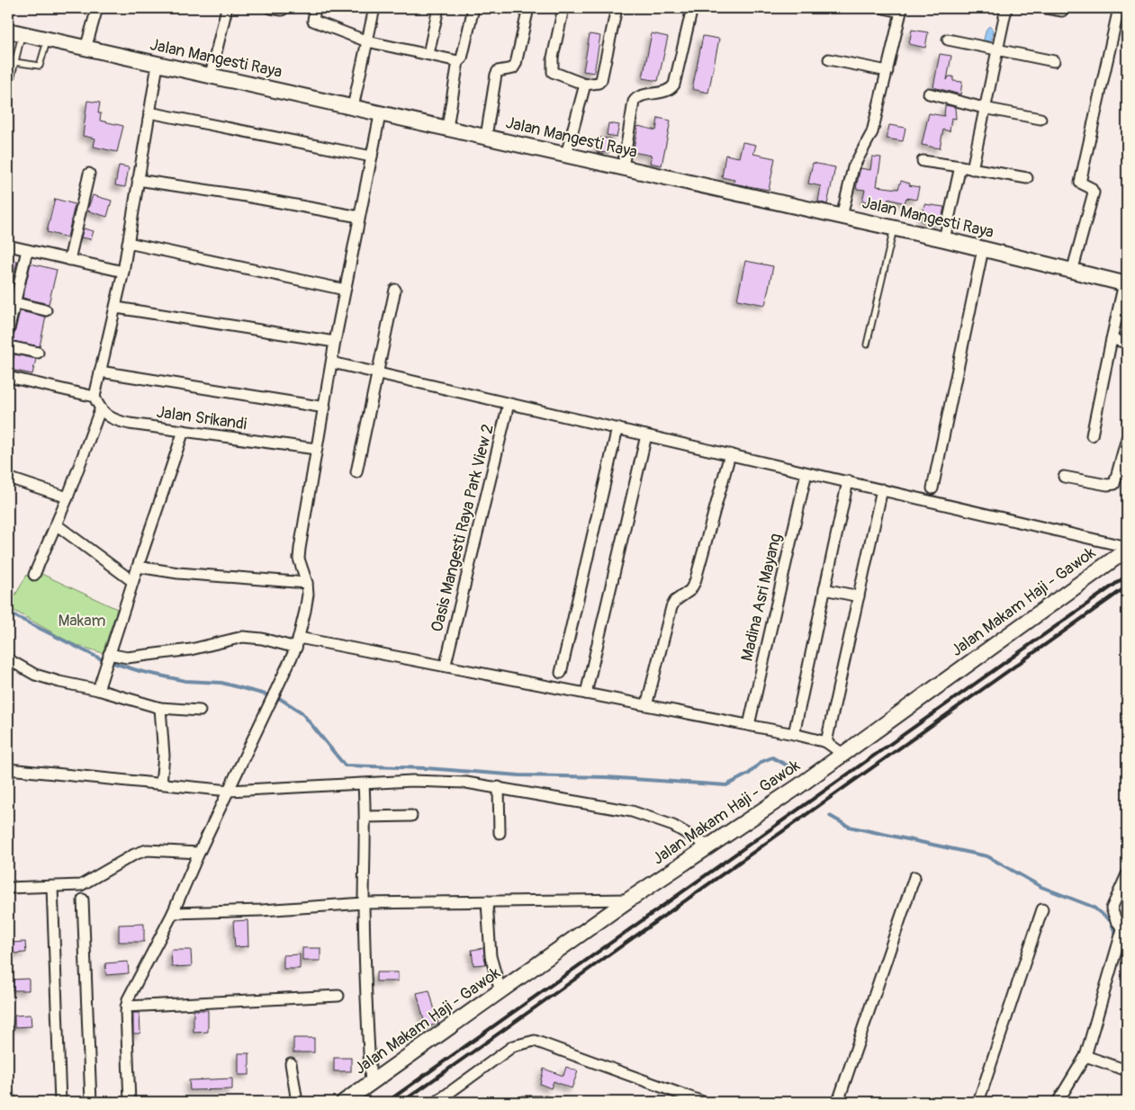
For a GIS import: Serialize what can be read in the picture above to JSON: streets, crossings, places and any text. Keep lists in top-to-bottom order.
{
  "streets": {
    "street": [
      "Jalan Mangesti Raya",
      "Jalan Srikandi",
      "Oasis Mangesti Raya Park View 2",
      "Madina Asri Mayang",
      "Jalan Makam Haji - Gawok"
    ]
  },
  "parks": ["Makam"]
}
